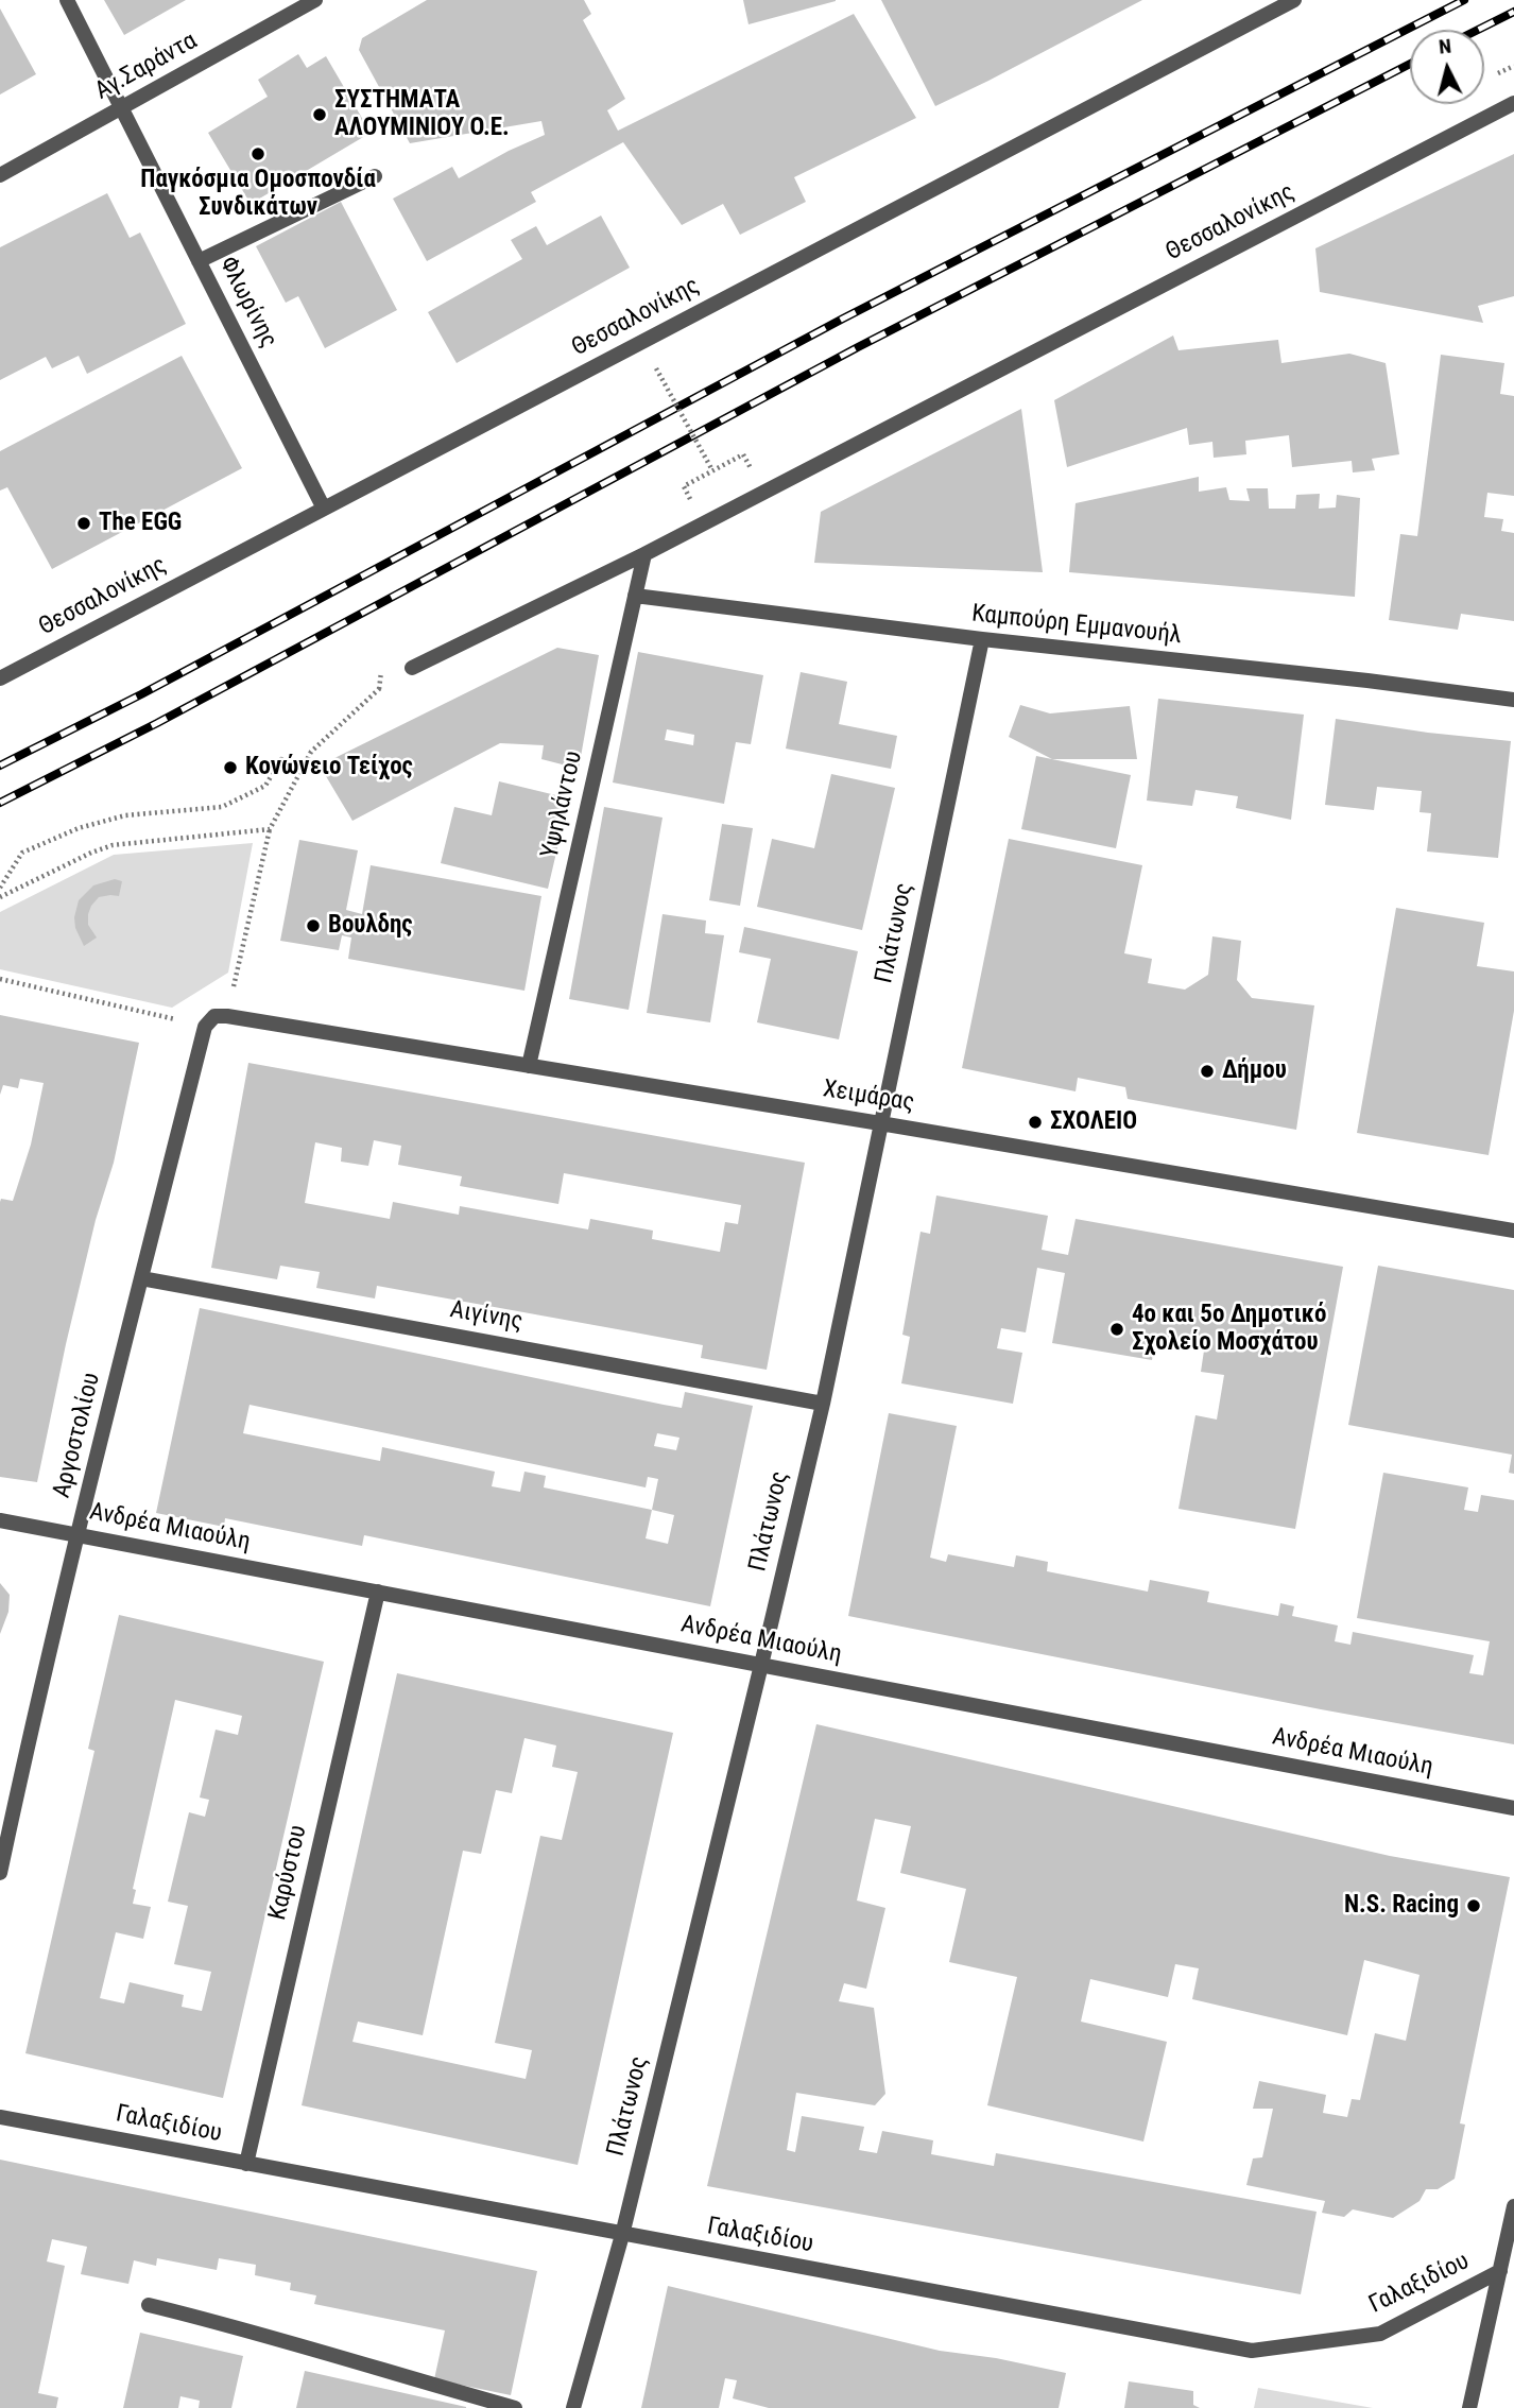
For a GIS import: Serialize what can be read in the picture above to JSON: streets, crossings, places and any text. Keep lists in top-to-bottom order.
{
  "streets": {
    "street": [
      "Αγ.Σαράντα",
      "Θεσσαλονίκης",
      "Φλωρίνης",
      "Καμπούρη Εμμανουήλ",
      "Υψηλάντου",
      "Πλάτωνος",
      "Χειμάρας",
      "Αιγίνης",
      "Αργοστολίου",
      "Ανδρέα Μιαούλη",
      "Καρύστου",
      "Γαλαξιδίου"
    ]
  },
  "crossings": [
    ["Αγ.Σαράντα", "Φλωρίνης"],
    ["Θεσσαλονίκης", "Φλωρίνης"],
    ["Θεσσαλονίκης", "Υψηλάντου"],
    ["Καμπούρη Εμμανουήλ", "Υψηλάντου"],
    ["Καμπούρη Εμμανουήλ", "Πλάτωνος"],
    ["Υψηλάντου", "Χειμάρας"],
    ["Πλάτωνος", "Χειμάρας"],
    ["Πλάτωνος", "Αιγίνης"],
    ["Πλάτωνος", "Ανδρέα Μιαούλη"],
    ["Πλάτωνος", "Γαλαξιδίου"],
    ["Χειμάρας", "Αργοστολίου"],
    ["Αιγίνης", "Αργοστολίου"],
    ["Αργοστολίου", "Ανδρέα Μιαούλη"],
    ["Ανδρέα Μιαούλη", "Καρύστου"],
    ["Καρύστου", "Γαλαξιδίου"]
  ],
  "places": [
    "ΣΥΣΤΗΜΑΤΑ ΑΛΟΥΜΙΝΙΟΥ Ο.Ε.",
    "Παγκόσμια Ομοσπονδία Συνδικάτων",
    "The EGG",
    "Κονώνειο Τείχος",
    "Βουλδης",
    "Δήμου",
    "ΣΧΟΛΕΙΟ",
    "4ο και 5ο Δημοτικό Σχολείο Μοσχάτου",
    "N.S. Racing"
  ],
  "north": "top"
}
